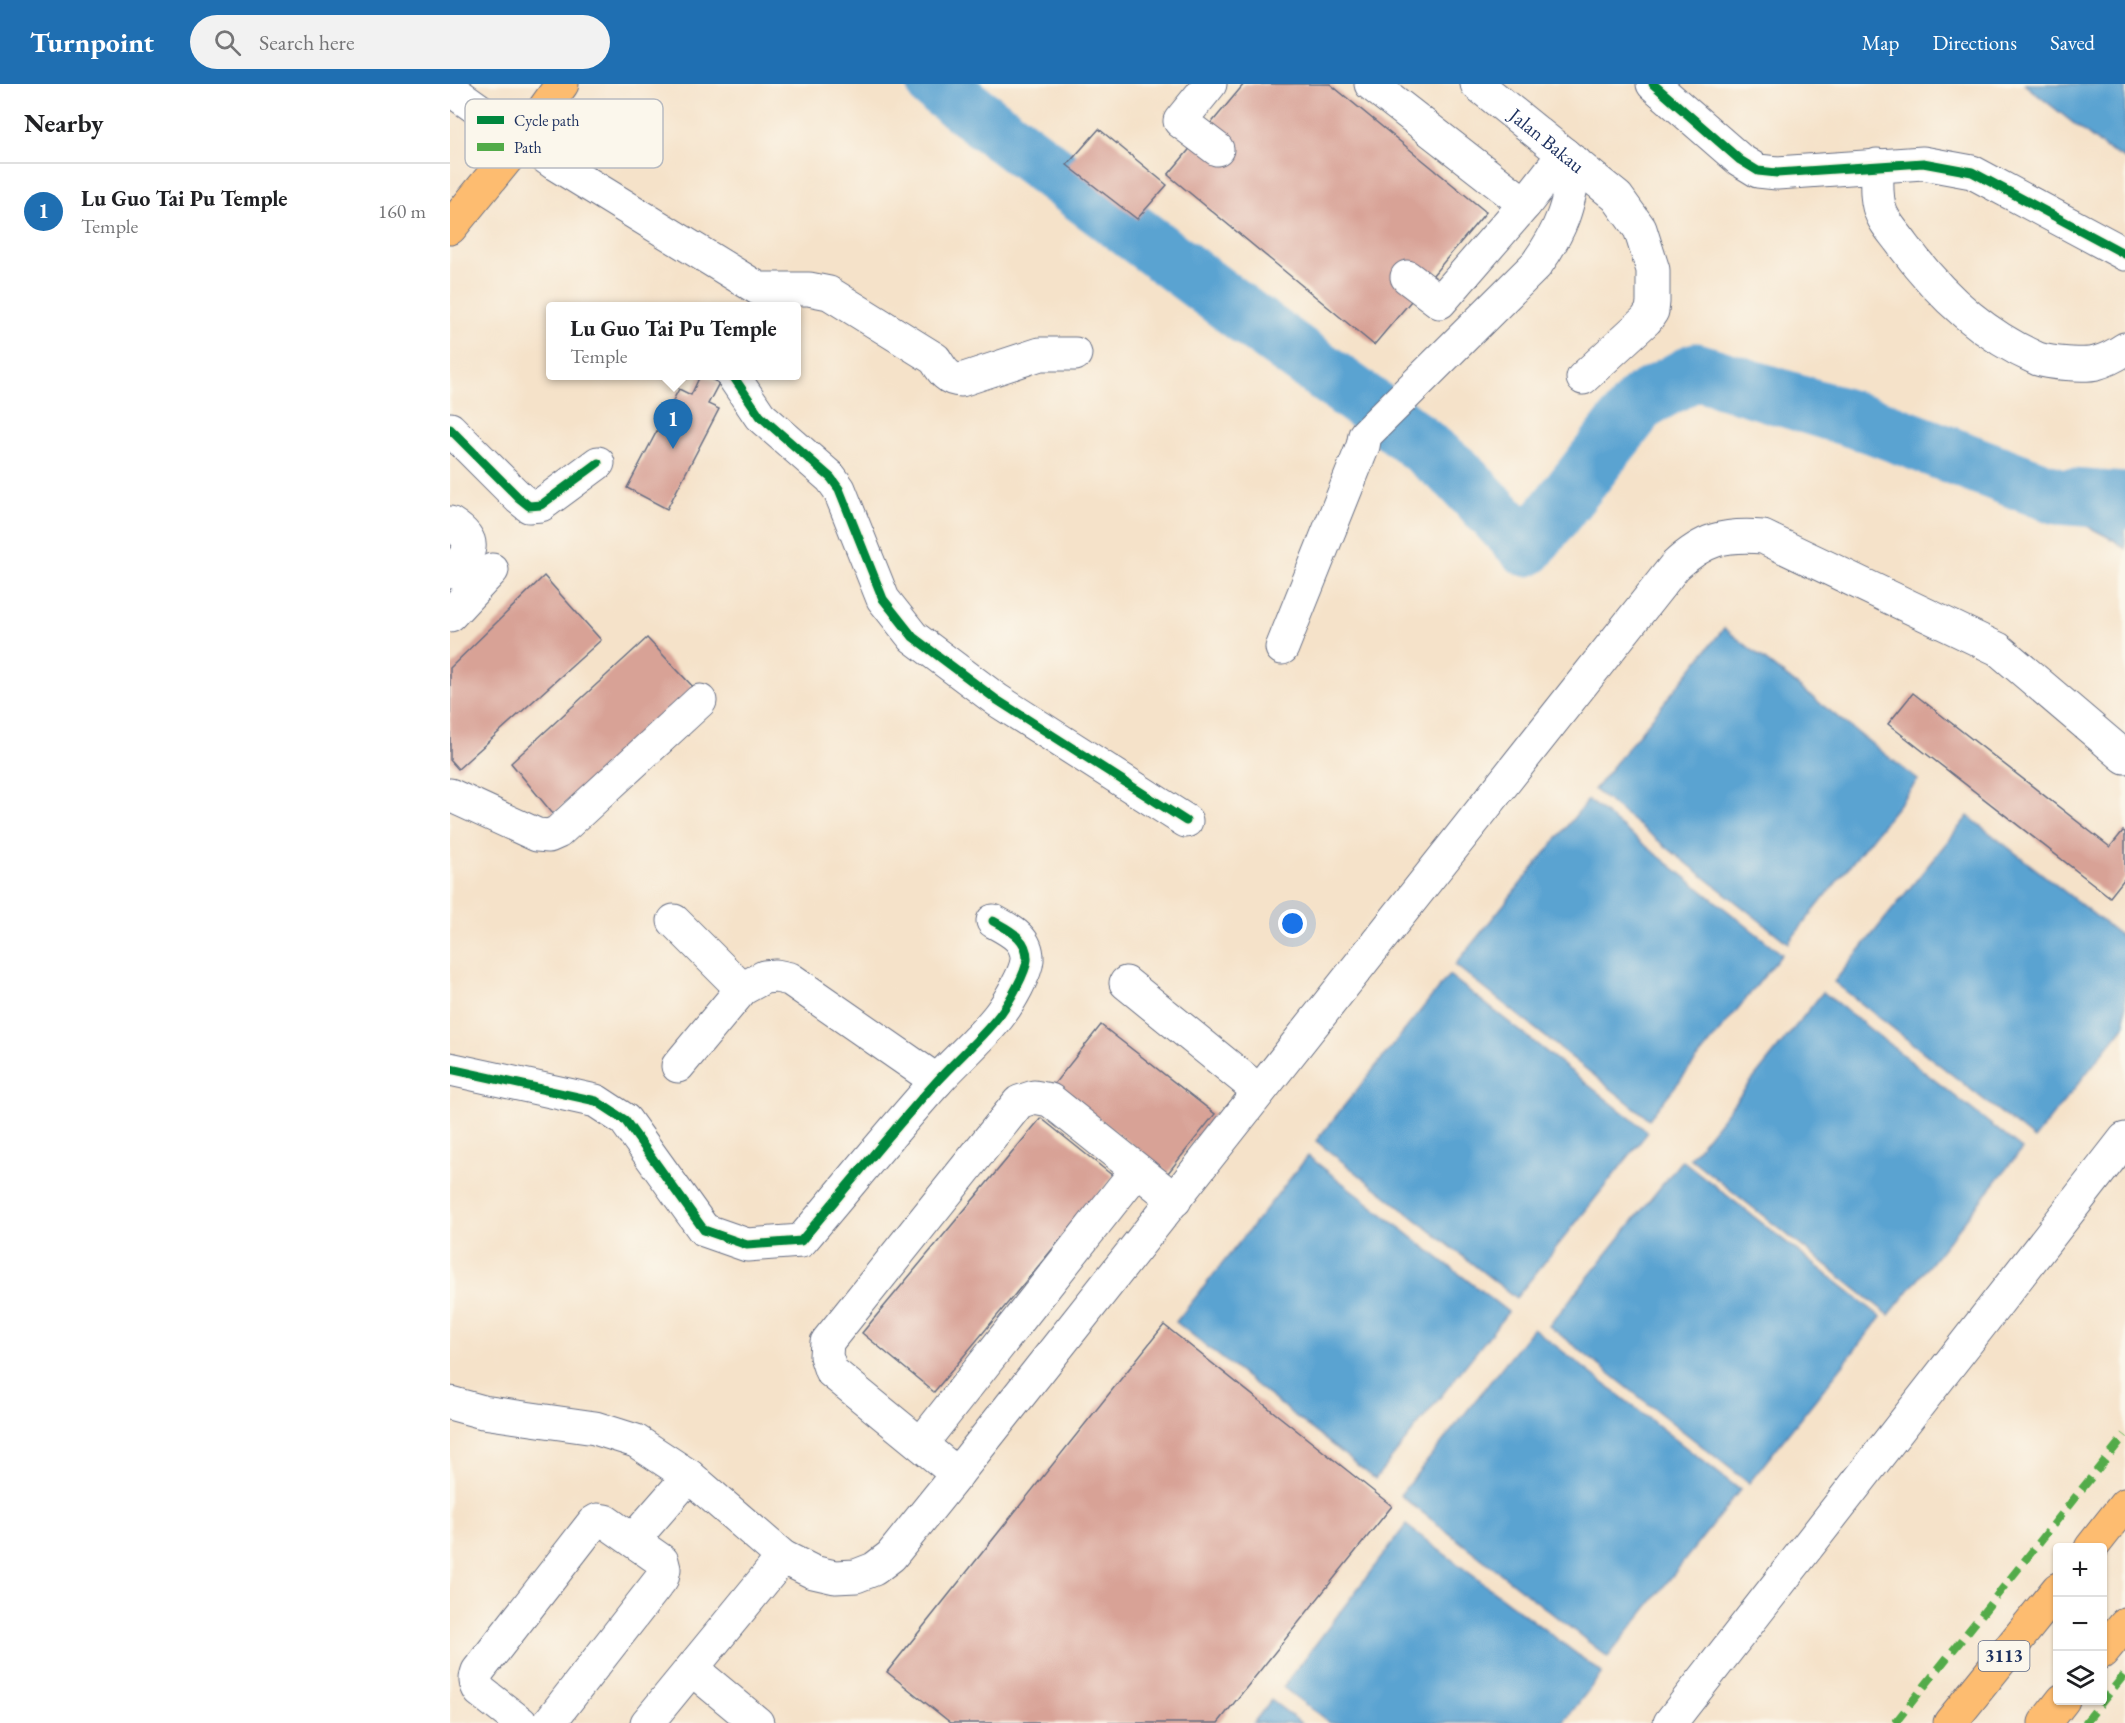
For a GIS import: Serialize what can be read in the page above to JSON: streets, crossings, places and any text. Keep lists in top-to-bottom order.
{
  "streets": {
    "main road": ["3113"],
    "street": ["Jalan Bakau"]
  },
  "legend": ["Cycle path", "Path"],
  "page": {
    "header": "Turnpoint",
    "search": "Search here",
    "nav": ["Map", "Directions", "Saved"],
    "heading": "Nearby",
    "list": [
      {
        "mark": "1",
        "name": "Lu Guo Tai Pu Temple",
        "note": "Temple",
        "value": "160 m"
      }
    ],
    "popup": ["Lu Guo Tai Pu Temple", "Temple"],
    "pins": "1",
    "map_buttons": ["+", "−"]
  }
}
